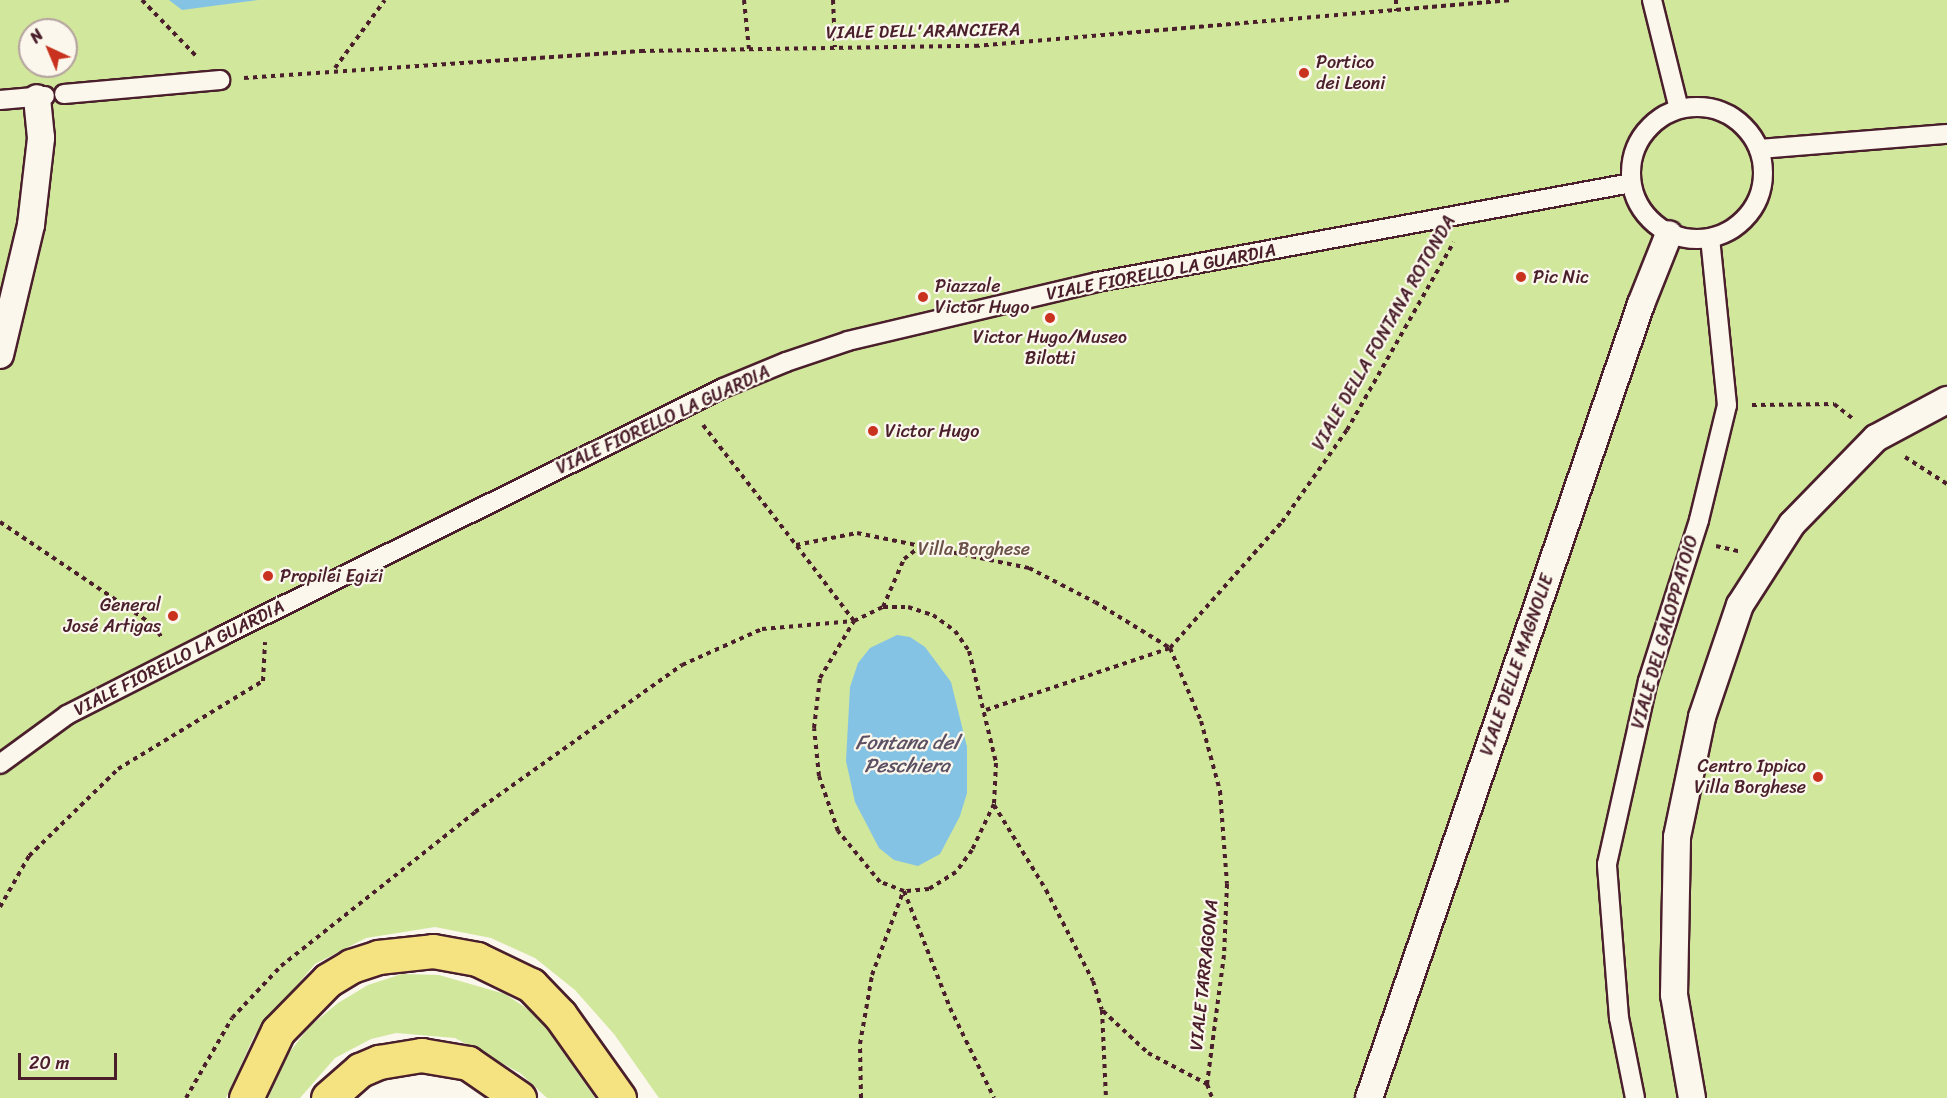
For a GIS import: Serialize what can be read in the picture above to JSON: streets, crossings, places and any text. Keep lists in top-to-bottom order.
{
  "streets": {
    "street": ["VIALE DELLE MAGNOLIE"],
    "lane": ["VIALE FIORELLO LA GUARDIA", "VIALE DEL GALOPPATOIO"],
    "path": ["VIALE DELL'ARANCIERA", "VIALE DELLA FONTANA ROTONDA", "VIALE TARRAGONA"]
  },
  "crossings": [
    ["VIALE FIORELLO LA GUARDIA", "VIALE DELLA FONTANA ROTONDA"],
    ["VIALE FIORELLO LA GUARDIA", "VIALE DEL GALOPPATOIO"],
    ["VIALE FIORELLO LA GUARDIA", "VIALE DELLE MAGNOLIE"],
    ["VIALE DELLA FONTANA ROTONDA", "VIALE TARRAGONA"],
    ["VIALE DEL GALOPPATOIO", "VIALE DELLE MAGNOLIE"]
  ],
  "water": ["Fontana del Peschiera"],
  "parks": ["Villa Borghese"],
  "places": [
    "Portico dei Leoni",
    "Pic Nic",
    "Piazzale Victor Hugo",
    "Victor Hugo/Museo Bilotti",
    "Victor Hugo",
    "Propilei Egizi",
    "General José Artigas",
    "Centro Ippico Villa Borghese"
  ],
  "scale_bar": "20 m",
  "north": "top left"
}
